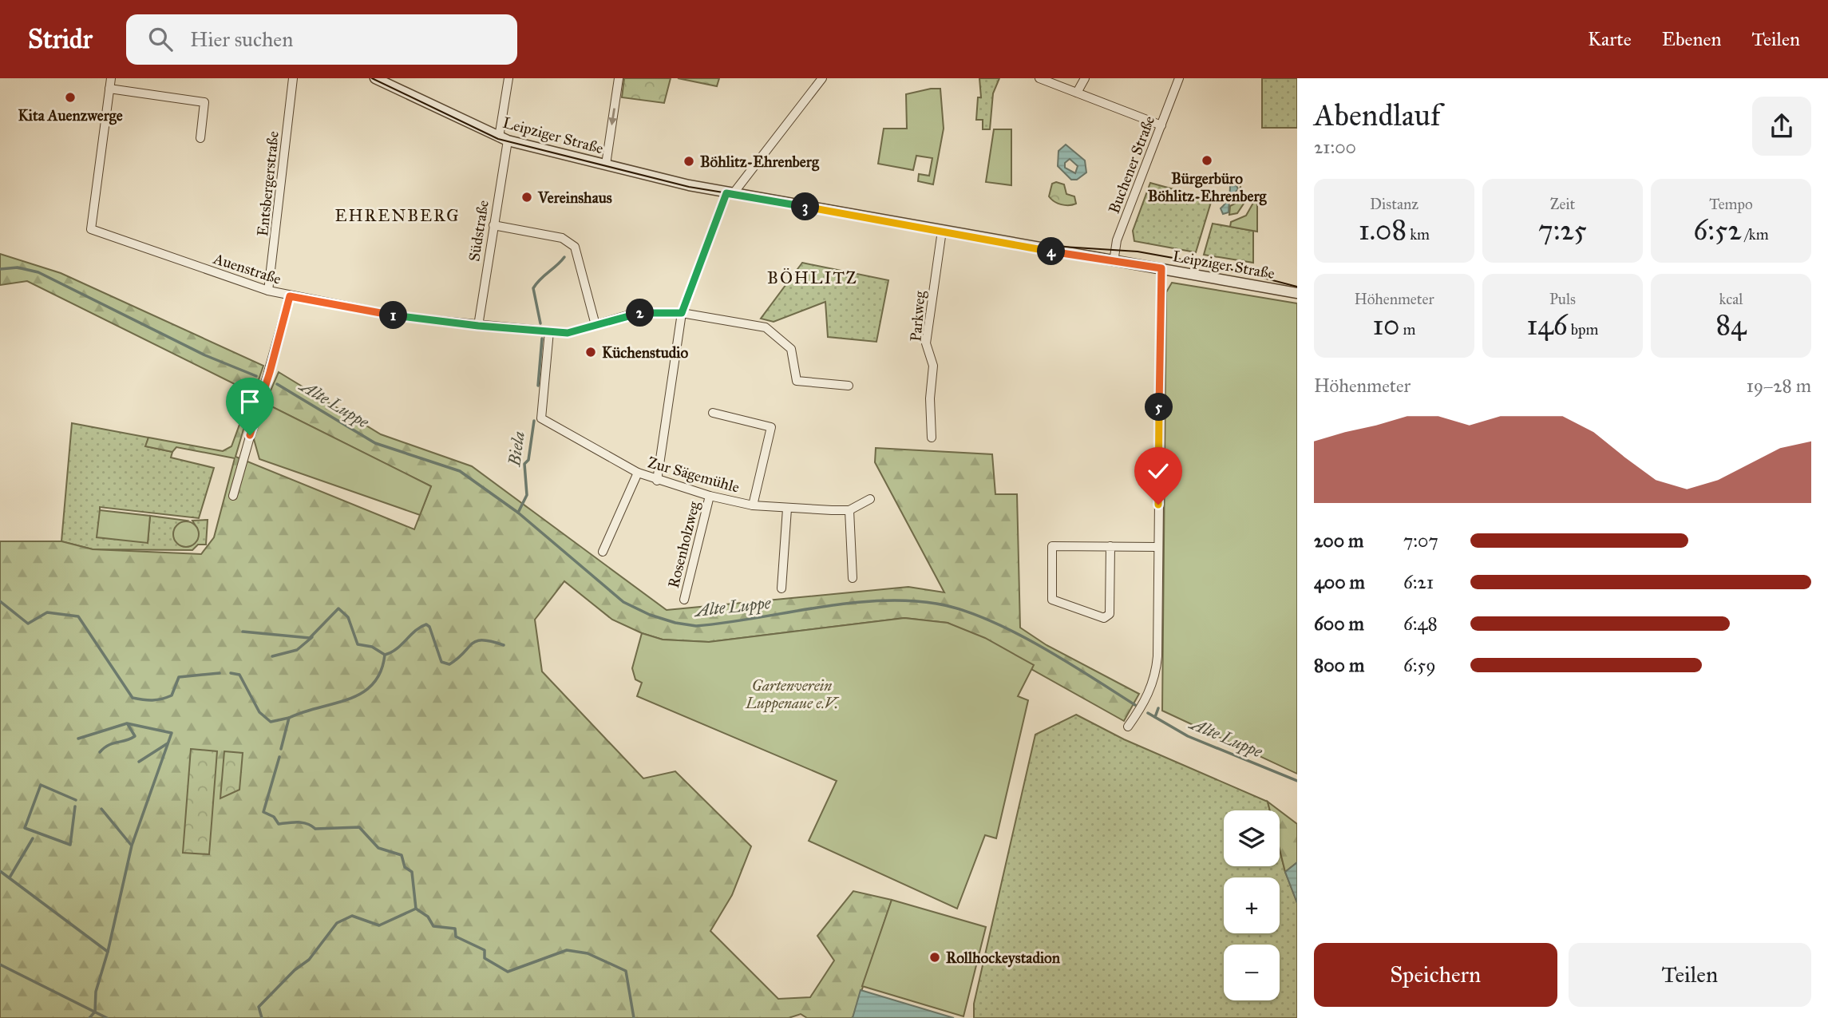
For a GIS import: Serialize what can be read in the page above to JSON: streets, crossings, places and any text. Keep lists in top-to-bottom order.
{
  "streets": {
    "street": [
      "Leipziger Straße",
      "Buchener Straße",
      "Entsbergerstraße",
      "Südstraße",
      "Auenstraße",
      "Parkweg",
      "Zur Sägemühle",
      "Rosenholzweg"
    ]
  },
  "crossings": [
    ["Leipziger Straße", "Buchener Straße"],
    ["Leipziger Straße", "Südstraße"],
    ["Leipziger Straße", "Parkweg"],
    ["Entsbergerstraße", "Auenstraße"],
    ["Südstraße", "Auenstraße"],
    ["Auenstraße", "Zur Sägemühle"],
    ["Zur Sägemühle", "Rosenholzweg"]
  ],
  "districts": ["EHRENBERG", "BÖHLITZ"],
  "water": ["Alte Luppe", "Biela"],
  "parks": ["Gartenverein Luppenaue e.V."],
  "places": [
    "Kita Auenzwerge",
    "Bürgerbüro Böhlitz-Ehrenberg",
    "Böhlitz-Ehrenberg",
    "Vereinshaus",
    "Küchenstudio",
    "Rollhockeystadion"
  ],
  "page": {
    "header": "Stridr",
    "search": "Hier suchen",
    "nav": ["Karte", "Ebenen", "Teilen"],
    "heading": ["Abendlauf", "21:00"],
    "stats": [
      ["Distanz", "1.08 km"],
      ["Zeit", "7:25"],
      ["Tempo", "6:52 /km"],
      ["Höhenmeter", "10 m"],
      ["Puls", "146 bpm"],
      ["kcal", "84"]
    ],
    "pins": [
      "3",
      "4",
      "2",
      "1",
      "5"
    ],
    "chart": ["Höhenmeter", "19–28 m"],
    "list": [
      {
        "name": "200 m",
        "note": "7:07"
      },
      {
        "name": "400 m",
        "note": "6:21"
      },
      {
        "name": "600 m",
        "note": "6:48"
      },
      {
        "name": "800 m",
        "note": "6:59"
      }
    ],
    "map_buttons": ["+", "−"],
    "buttons": ["Speichern", "Teilen"]
  }
}
